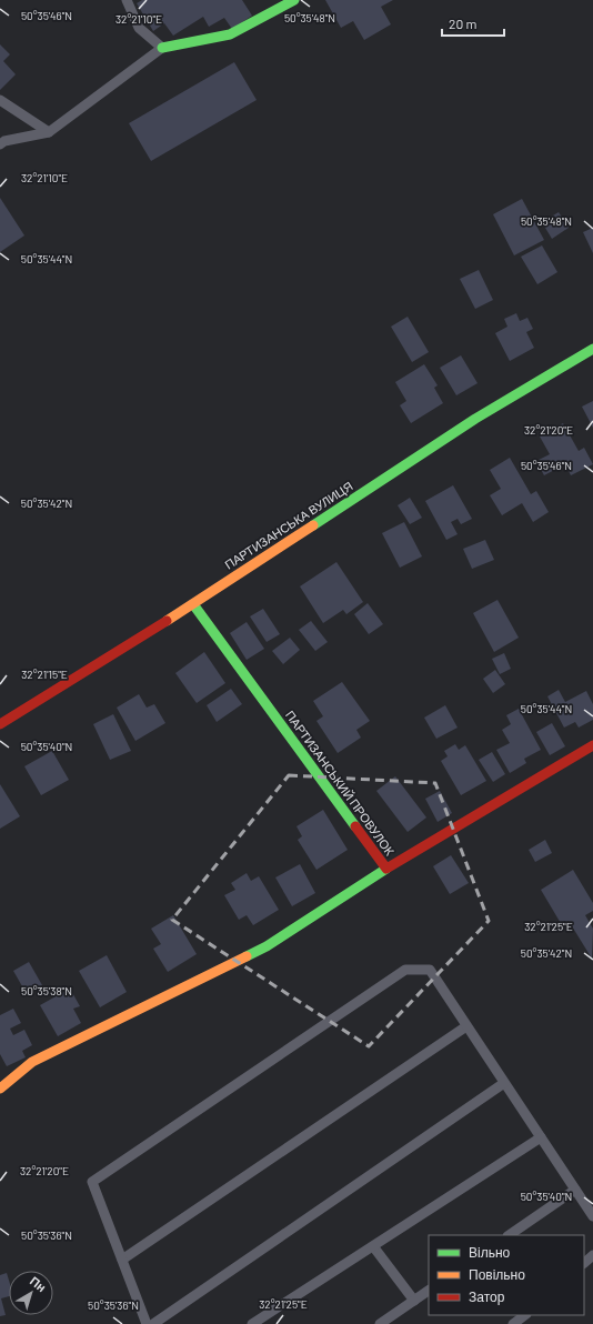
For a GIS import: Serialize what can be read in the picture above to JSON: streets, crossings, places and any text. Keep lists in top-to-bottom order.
{
  "streets": {
    "street": ["ПАРТИЗАНСЬКА ВУЛИЦЯ", "ПАРТИЗАНСЬКИЙ ПРОВУЛОК"]
  },
  "crossings": [
    ["ПАРТИЗАНСЬКА ВУЛИЦЯ", "ПАРТИЗАНСЬКИЙ ПРОВУЛОК"]
  ],
  "legend": ["Вільно", "Повільно", "Затор"],
  "scale_bar": "20 m",
  "north": "top right",
  "coordinates": [
    "50°35'46\"N",
    "50°35'48\"N",
    "32°21'10\"E",
    "50°35'44\"N",
    "32°21'20\"E",
    "50°35'42\"N",
    "32°21'15\"E",
    "50°35'40\"N",
    "32°21'25\"E",
    "50°35'38\"N",
    "50°35'36\"N"
  ]
}
